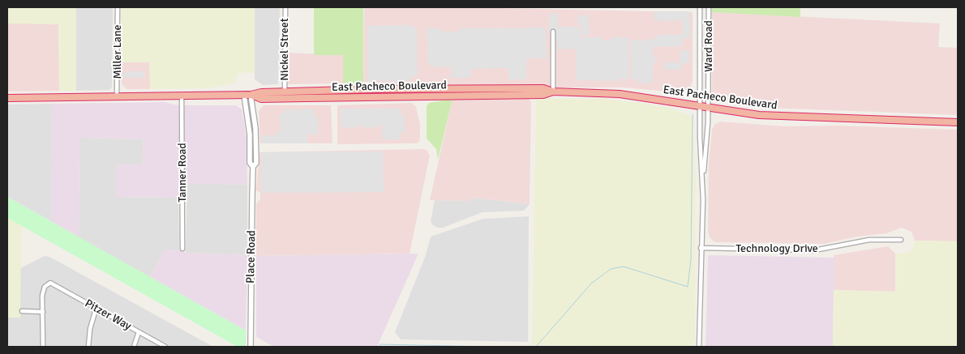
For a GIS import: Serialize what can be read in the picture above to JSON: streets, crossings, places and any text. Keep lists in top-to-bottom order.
{
  "streets": {
    "highway": ["East Pacheco Boulevard"],
    "street": [
      "Ward Road",
      "Nickel Street",
      "Miller Lane",
      "Tanner Road",
      "Technology Drive",
      "Place Road",
      "Pitzer Way"
    ]
  },
  "crossings": [
    ["Ward Road", "East Pacheco Boulevard"],
    ["Ward Road", "Technology Drive"],
    ["Nickel Street", "East Pacheco Boulevard"],
    ["Miller Lane", "East Pacheco Boulevard"],
    ["East Pacheco Boulevard", "Tanner Road"],
    ["East Pacheco Boulevard", "Place Road"]
  ]
}
